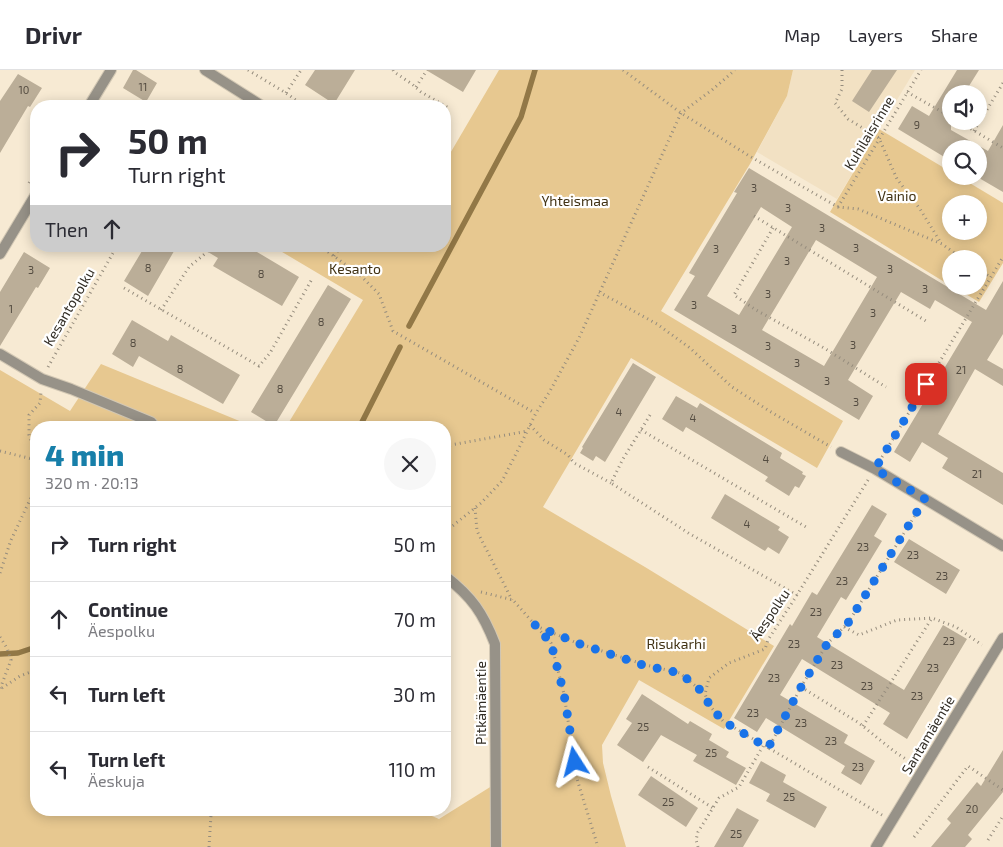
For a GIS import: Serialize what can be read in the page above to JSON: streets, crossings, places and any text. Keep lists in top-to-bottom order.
{
  "streets": {
    "street": ["Pitkämäentie", "Santamäentie"],
    "path": ["Kuhilaisrinne", "Kesantopolku", "Äespolku"]
  },
  "parks": [
    "Vainio",
    "Yhteismaa",
    "Kesanto",
    "Risukarhi"
  ],
  "house_numbers": [
    "11",
    "10",
    "9",
    "3",
    "3",
    "3",
    "3",
    "3",
    "3",
    "8",
    "3",
    "3",
    "8",
    "3",
    "3",
    "3",
    "1",
    "3",
    "8",
    "3",
    "8",
    "3",
    "3",
    "3",
    "8",
    "21",
    "3",
    "8",
    "3",
    "4",
    "4",
    "4",
    "21",
    "4",
    "23",
    "23",
    "23",
    "23",
    "23",
    "23",
    "23",
    "23",
    "23",
    "23",
    "23",
    "23",
    "23",
    "23",
    "25",
    "23",
    "25",
    "23",
    "25",
    "25",
    "20",
    "25"
  ],
  "page": {
    "header": "Drivr",
    "nav": ["Map", "Layers", "Share"],
    "map_buttons": ["+", "−"],
    "turn": ["50 m", "Turn right"],
    "then": "Then",
    "heading": ["4 min", "320 m · 20:13"],
    "list": [
      {
        "name": "Turn right",
        "value": "50 m"
      },
      {
        "name": "Continue",
        "note": "Äespolku",
        "value": "70 m"
      },
      {
        "name": "Turn left",
        "value": "30 m"
      },
      {
        "name": "Turn left",
        "note": "Äeskuja",
        "value": "110 m"
      }
    ]
  }
}
